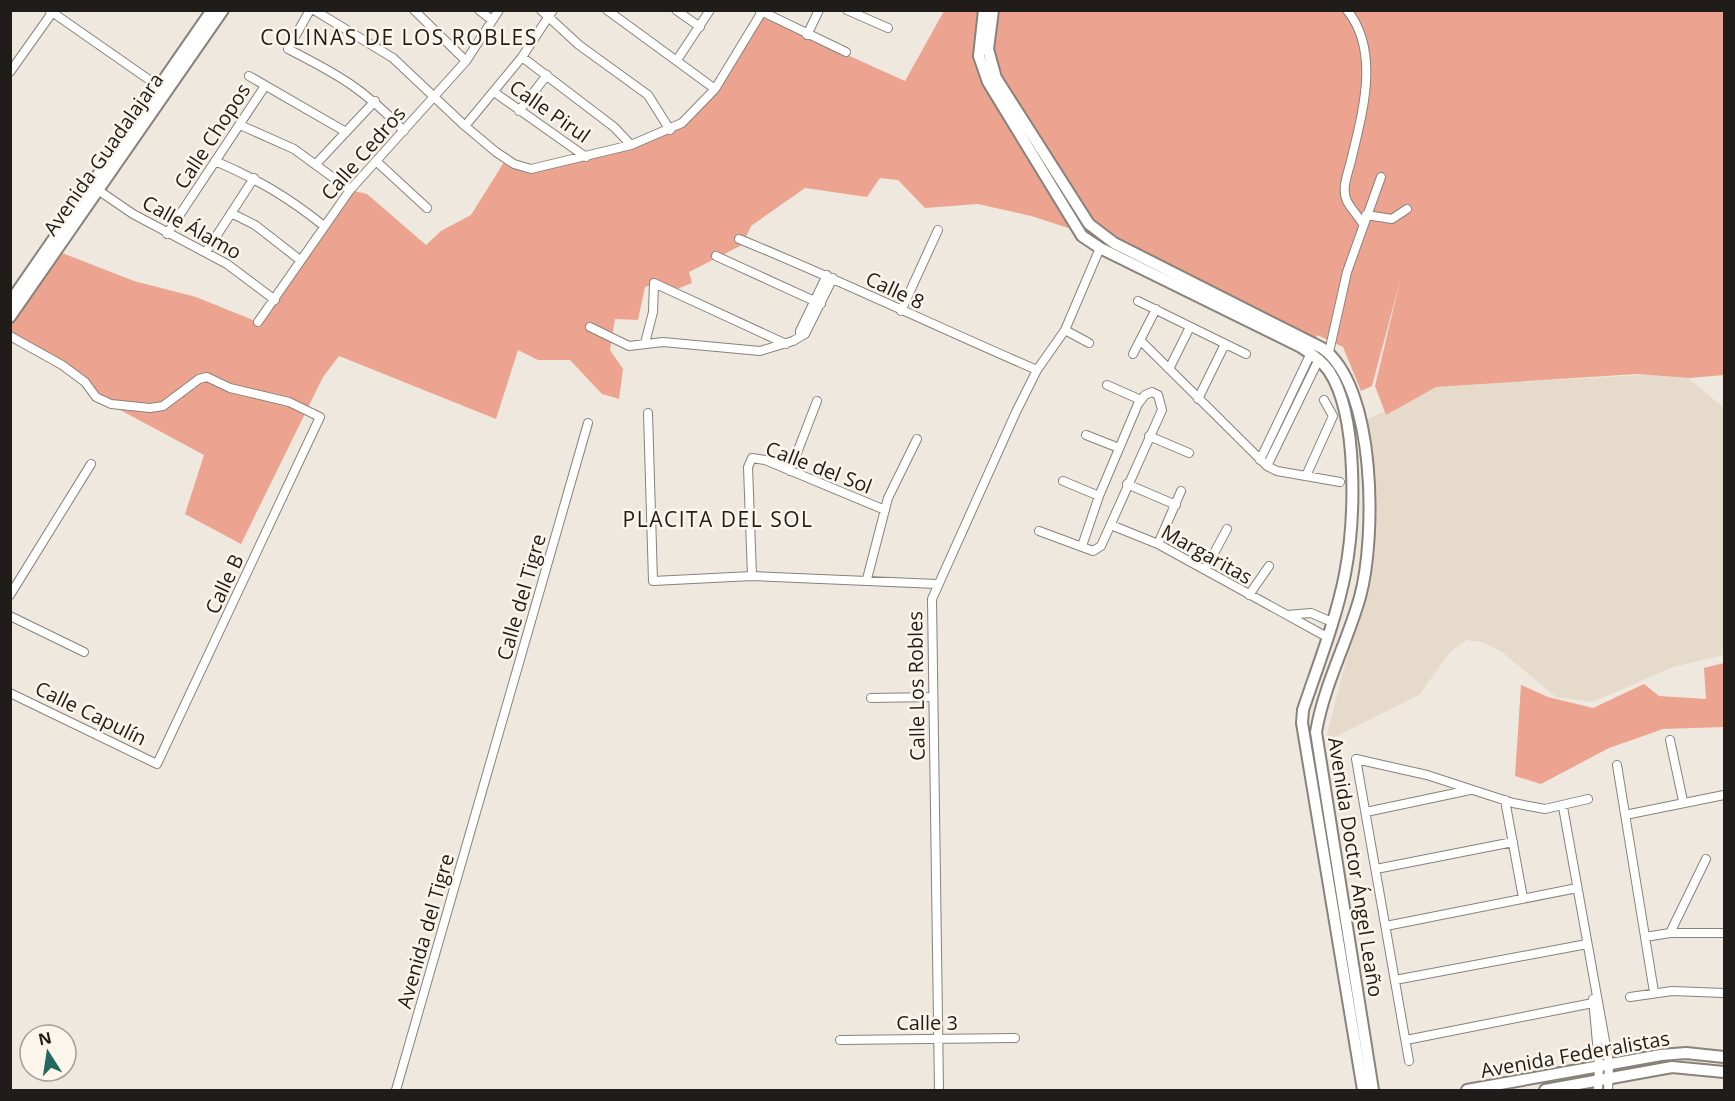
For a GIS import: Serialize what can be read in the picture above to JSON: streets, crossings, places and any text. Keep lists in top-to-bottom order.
{
  "streets": {
    "street": [
      "Calle Pirul",
      "Calle Chopos",
      "Calle Cedros",
      "Avenida Guadalajara",
      "Calle Álamo",
      "Calle 8",
      "Calle del Sol",
      "Margaritas",
      "Calle B",
      "Calle del Tigre",
      "Calle Los Robles",
      "Calle Capulín",
      "Avenida Doctor Ángel Leaño",
      "Avenida del Tigre",
      "Calle 3",
      "Avenida Federalistas"
    ]
  },
  "crossings": [
    ["Calle Chopos", "Calle Álamo"],
    ["Calle Cedros", "Calle Álamo"],
    ["Avenida Guadalajara", "Calle Álamo"],
    ["Calle 8", "Calle Los Robles"],
    ["Margaritas", "Avenida Doctor Ángel Leaño"],
    ["Calle B", "Calle Capulín"],
    ["Calle del Tigre", "Avenida del Tigre"],
    ["Calle Los Robles", "Calle 3"]
  ],
  "districts": ["COLINAS DE LOS ROBLES", "PLACITA DEL SOL"],
  "north": "top"
}
